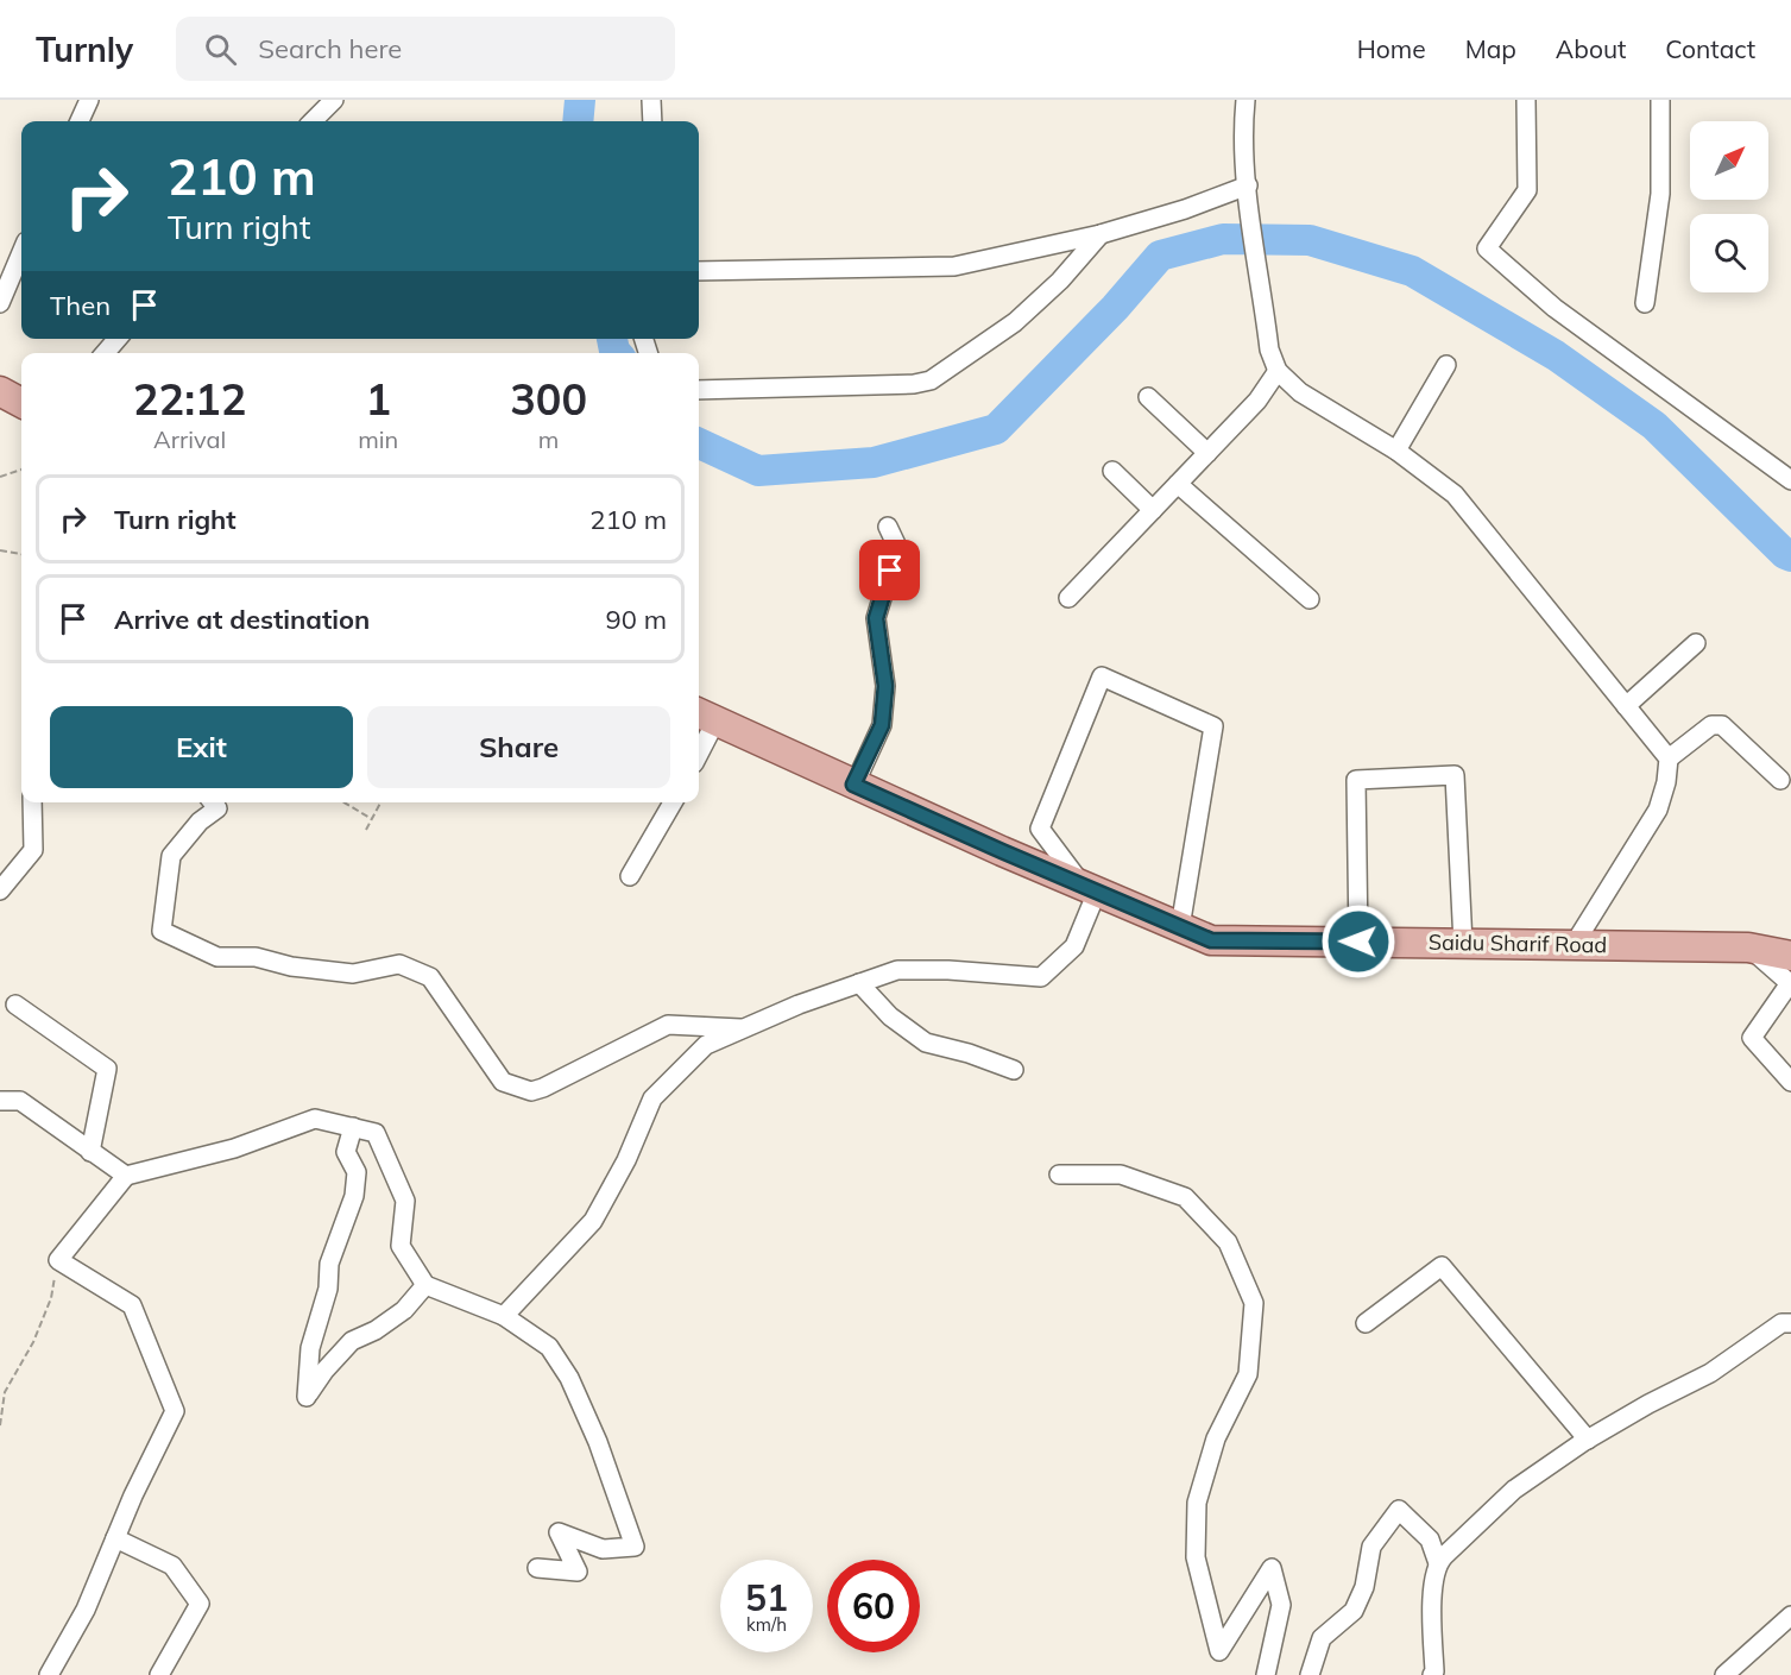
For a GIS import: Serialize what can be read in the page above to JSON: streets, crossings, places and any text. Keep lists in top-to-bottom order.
{
  "streets": {
    "main road": ["Saidu Sharif Road"]
  },
  "north": "top right",
  "page": {
    "header": "Turnly",
    "search": "Search here",
    "nav": [
      "Home",
      "Map",
      "About",
      "Contact"
    ],
    "turn": ["210 m", "Turn right"],
    "then": "Then",
    "eta": [
      "22:12",
      "Arrival",
      "1",
      "min",
      "300",
      "m"
    ],
    "list": [
      {
        "name": "Turn right",
        "value": "210 m"
      },
      {
        "name": "Arrive at destination",
        "value": "90 m"
      }
    ],
    "buttons": ["Exit", "Share"],
    "speed": "51 km/h",
    "limit": "60"
  }
}
